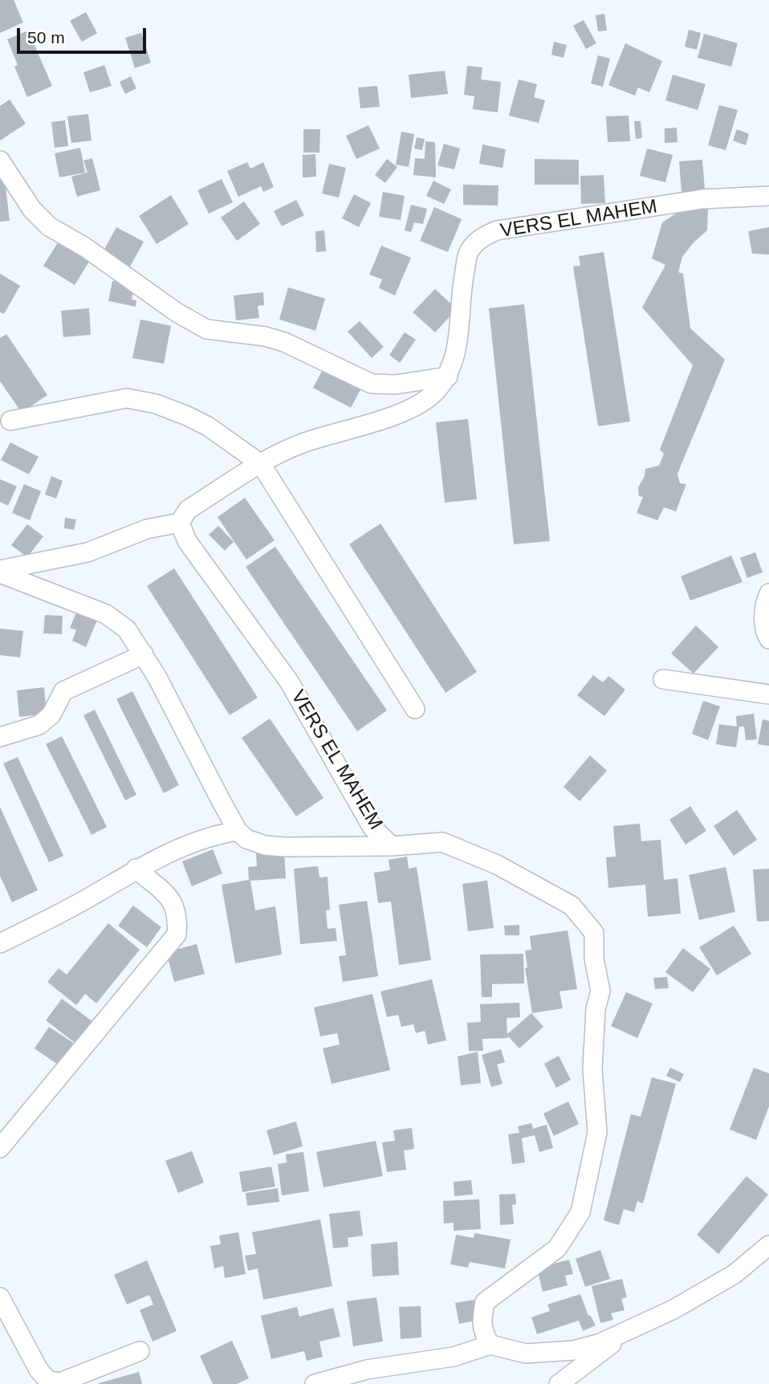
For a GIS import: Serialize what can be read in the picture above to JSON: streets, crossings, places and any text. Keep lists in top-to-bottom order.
{
  "streets": {
    "street": ["VERS EL MAHEM"]
  },
  "scale_bar": "50 m"
}
